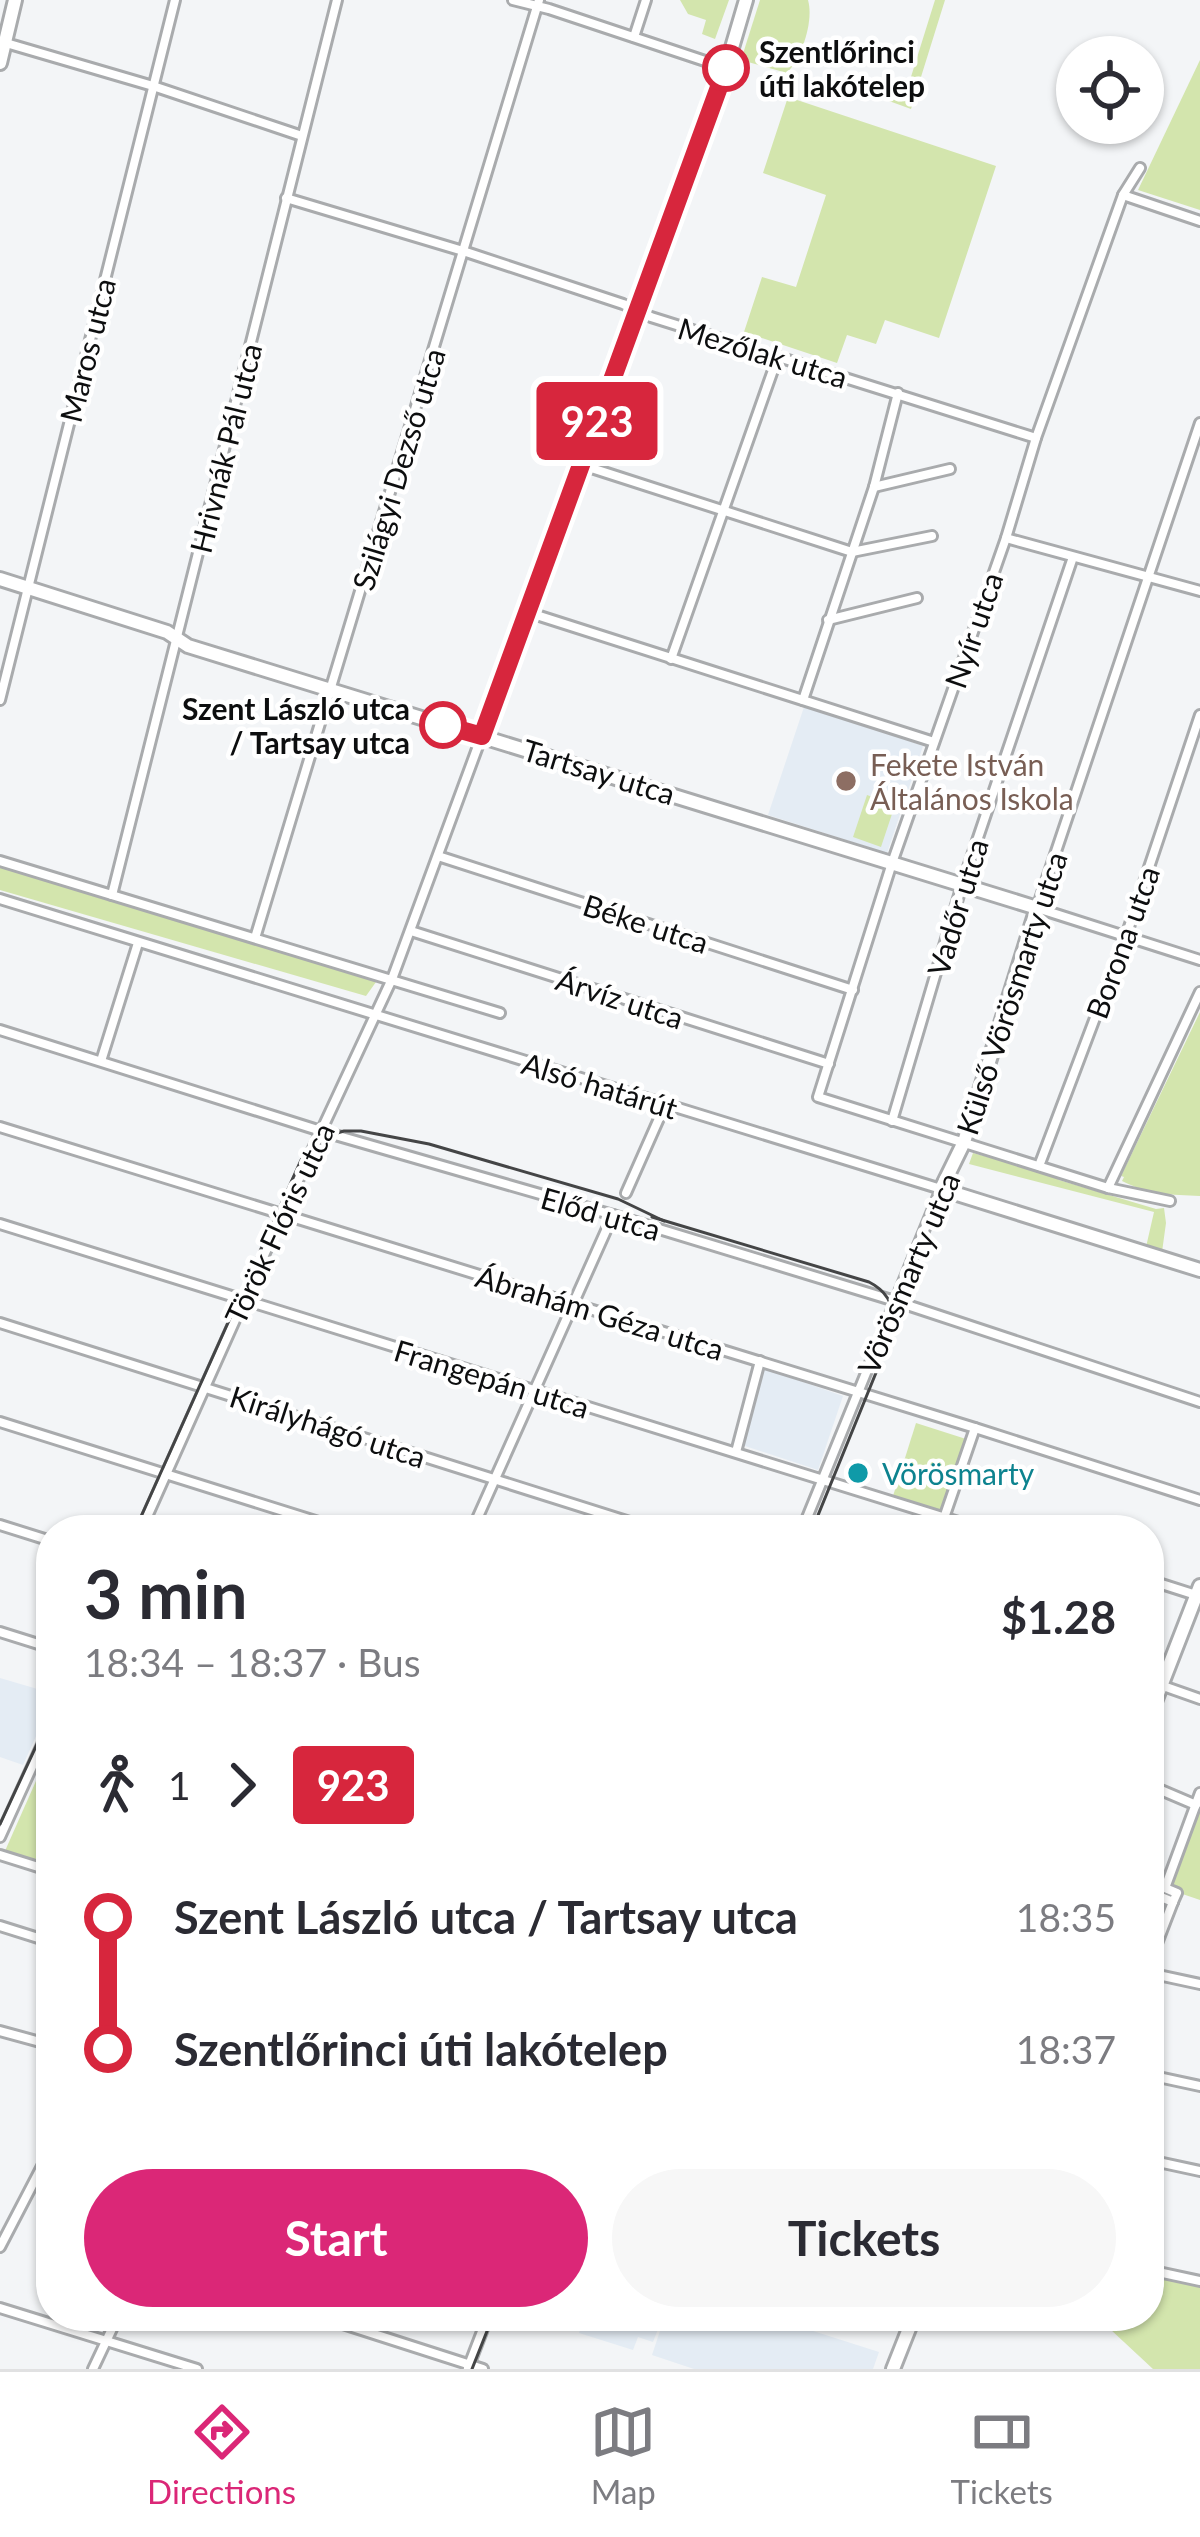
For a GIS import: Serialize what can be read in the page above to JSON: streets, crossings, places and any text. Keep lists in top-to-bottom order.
{
  "streets": {
    "street": [
      "Maros utca",
      "Mezőlak utca",
      "Hrivnák Pál utca",
      "Szilágyi Dezső utca",
      "Nyír utca",
      "Tartsay utca",
      "Vadőr utca",
      "Béke utca",
      "Borona utca",
      "Külső Vörösmarty utca",
      "Árvíz utca",
      "Alsó határút",
      "Előd utca",
      "Török Flóris utca",
      "Vörösmarty utca",
      "Ábrahám Géza utca",
      "Frangepán utca",
      "Királyhágó utca"
    ]
  },
  "crossings": [
    ["Maros utca", "Tartsay utca"],
    ["Mezőlak utca", "Hrivnák Pál utca"],
    ["Mezőlak utca", "Szilágyi Dezső utca"],
    ["Mezőlak utca", "Nyír utca"],
    ["Hrivnák Pál utca", "Tartsay utca"],
    ["Hrivnák Pál utca", "Alsó határút"],
    ["Szilágyi Dezső utca", "Tartsay utca"],
    ["Szilágyi Dezső utca", "Alsó határút"],
    ["Nyír utca", "Tartsay utca"],
    ["Nyír utca", "Vadőr utca"],
    ["Nyír utca", "Béke utca"],
    ["Nyír utca", "Árvíz utca"],
    ["Tartsay utca", "Vadőr utca"],
    ["Tartsay utca", "Borona utca"],
    ["Tartsay utca", "Külső Vörösmarty utca"],
    ["Tartsay utca", "Török Flóris utca"],
    ["Béke utca", "Török Flóris utca"],
    ["Külső Vörösmarty utca", "Vörösmarty utca"],
    ["Árvíz utca", "Török Flóris utca"],
    ["Alsó határút", "Török Flóris utca"],
    ["Alsó határút", "Vörösmarty utca"],
    ["Előd utca", "Török Flóris utca"],
    ["Előd utca", "Vörösmarty utca"],
    ["Török Flóris utca", "Ábrahám Géza utca"],
    ["Török Flóris utca", "Frangepán utca"],
    ["Török Flóris utca", "Királyhágó utca"],
    ["Vörösmarty utca", "Ábrahám Géza utca"],
    ["Vörösmarty utca", "Frangepán utca"]
  ],
  "places": [
    "Szentlőrinci úti lakótelep",
    "Szent László utca / Tartsay utca",
    "Fekete István Általános Iskola",
    "Vörösmarty"
  ],
  "lines": ["bus line 923"],
  "page": {
    "on_map": "923",
    "heading": ["3 min", "18:34 – 18:37 · Bus", "$1.28"],
    "legs": ["1", "923"],
    "list": [
      {
        "name": "Szent László utca / Tartsay utca",
        "value": "18:35"
      },
      {
        "name": "Szentlőrinci úti lakótelep",
        "value": "18:37"
      }
    ],
    "buttons": ["Start", "Tickets"],
    "tabs": ["Directions", "Map", "Tickets"]
  }
}
